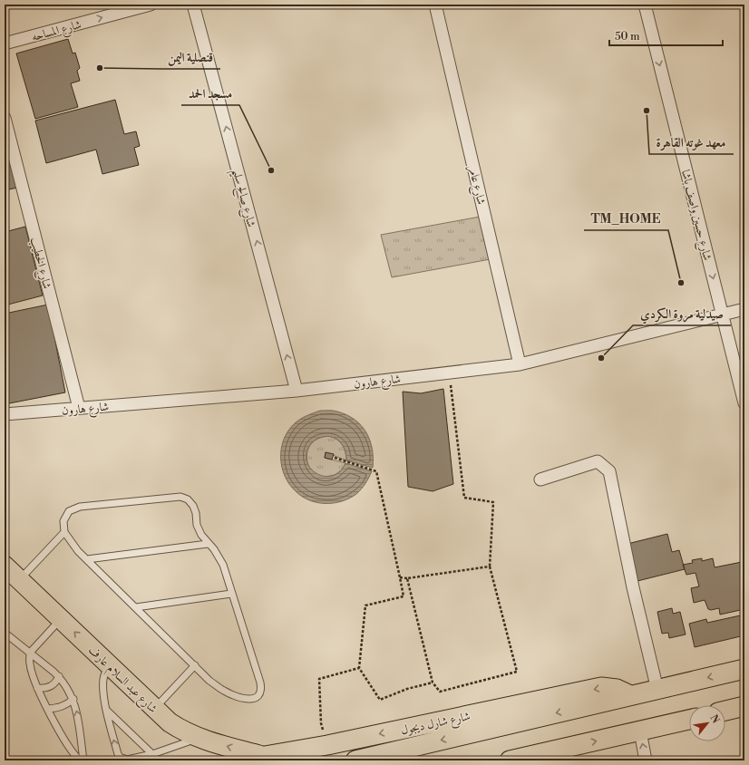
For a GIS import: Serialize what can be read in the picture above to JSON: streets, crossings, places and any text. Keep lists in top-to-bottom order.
{
  "streets": {
    "main road": ["شارع عبد السلام عارف", "شارع شارل ديجول"],
    "street": [
      "شارع المساحه",
      "شارع عامر",
      "شارع صالح سليم",
      "شارع حسين واصف باشا",
      "شارع الخطيب",
      "شارع هارون"
    ]
  },
  "crossings": [
    ["شارع عامر", "شارع هارون"],
    ["شارع صالح سليم", "شارع هارون"],
    ["شارع حسين واصف باشا", "شارع هارون"],
    ["شارع الخطيب", "شارع هارون"],
    ["شارع عبد السلام عارف", "شارع شارل ديجول"]
  ],
  "one_way": [
    "شارع المساحه",
    "شارع صالح سليم",
    "شارع حسين واصف باشا",
    "شارع عبد السلام عارف",
    "شارع شارل ديجول"
  ],
  "places": [
    "قنصلية اليمن",
    "معهد غوته القاهرة",
    "مسجد الحمد",
    "TM_HOME",
    "صيدلية مروة الكردي"
  ],
  "scale_bar": "50 m",
  "north": "top right"
}
